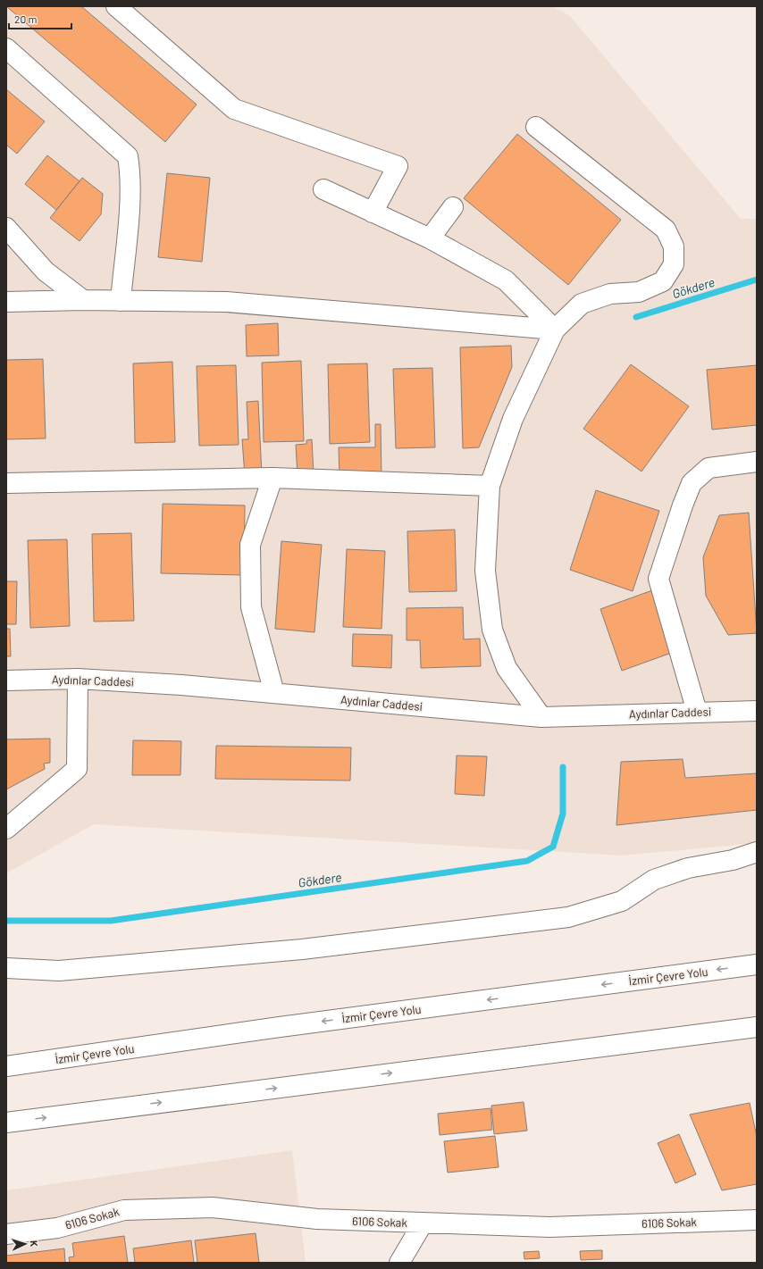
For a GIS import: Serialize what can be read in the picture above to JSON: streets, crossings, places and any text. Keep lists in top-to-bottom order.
{
  "streets": {
    "main road": ["Aydınlar Caddesi", "İzmir Çevre Yolu", "6106 Sokak"]
  },
  "water": ["Gökdere"],
  "scale_bar": "20 m",
  "north": "right"
}
